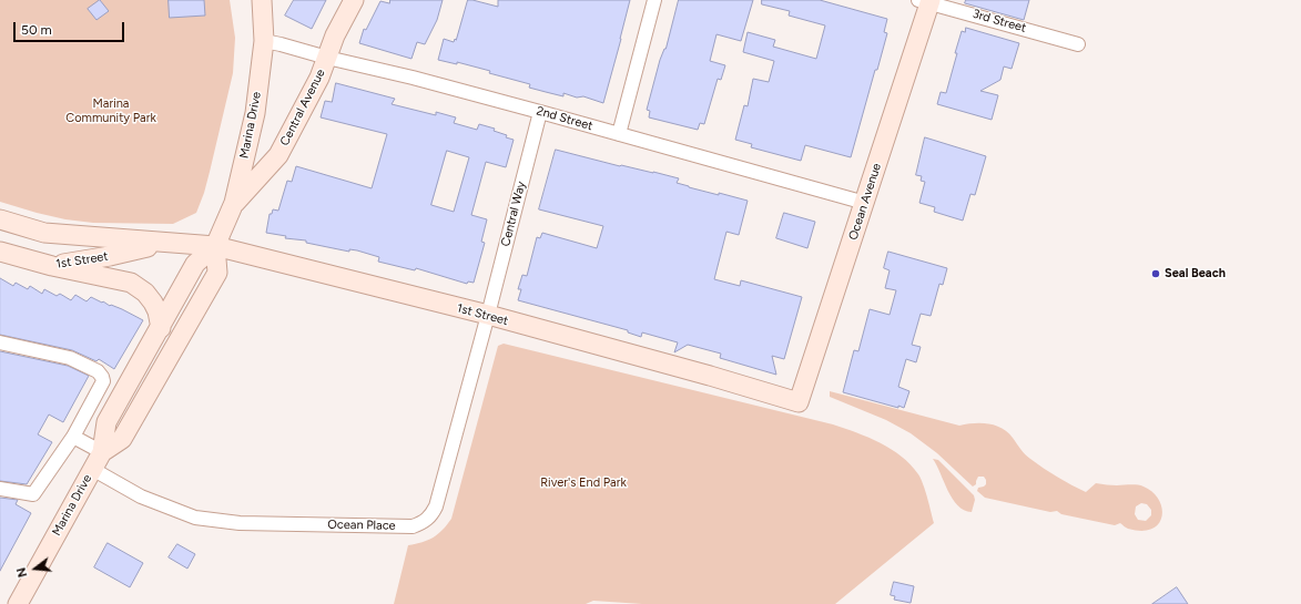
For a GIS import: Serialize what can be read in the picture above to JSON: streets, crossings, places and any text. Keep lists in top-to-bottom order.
{
  "streets": {
    "main road": [
      "Central Avenue",
      "Marina Drive",
      "Ocean Avenue",
      "1st Street"
    ],
    "street": [
      "3rd Street",
      "2nd Street",
      "Central Way",
      "Ocean Place"
    ]
  },
  "crossings": [
    ["3rd Street", "Ocean Avenue"],
    ["Central Avenue", "2nd Street"],
    ["Central Avenue", "Marina Drive"],
    ["2nd Street", "Marina Drive"],
    ["2nd Street", "Ocean Avenue"],
    ["2nd Street", "Central Way"],
    ["Marina Drive", "1st Street"],
    ["Marina Drive", "Ocean Place"],
    ["Ocean Avenue", "1st Street"],
    ["Central Way", "1st Street"],
    ["Central Way", "Ocean Place"],
    ["1st Street", "Ocean Place"]
  ],
  "parks": ["Marina Community Park", "River's End Park"],
  "places": ["Seal Beach"],
  "scale_bar": "50 m",
  "north": "left"
}
